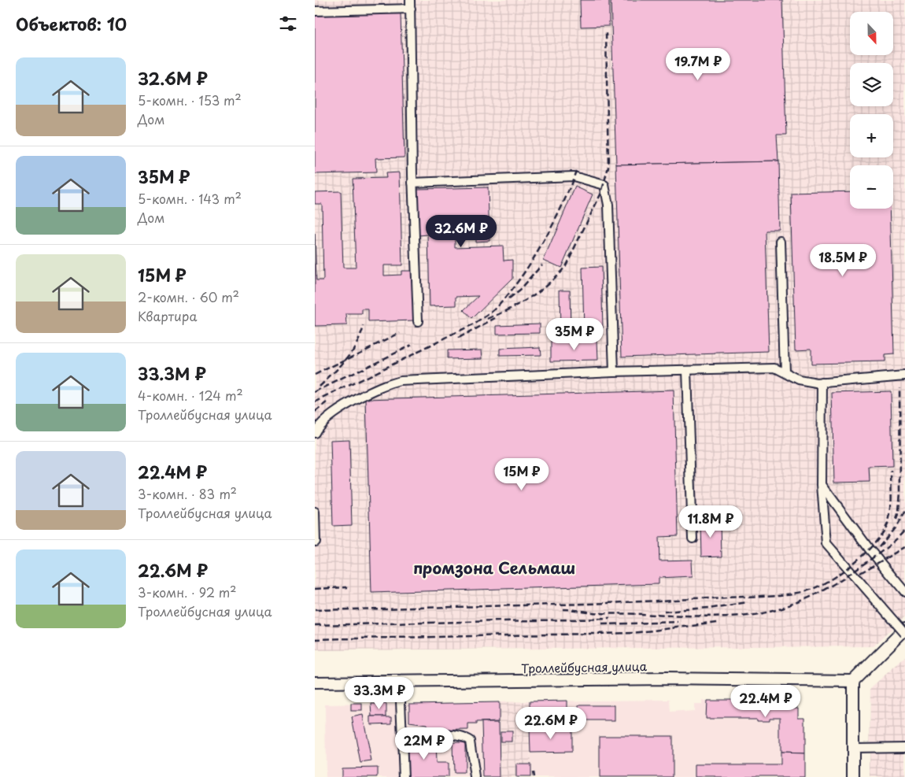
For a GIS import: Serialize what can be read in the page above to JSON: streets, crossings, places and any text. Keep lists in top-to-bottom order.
{
  "streets": {
    "main road": ["Троллейбусная улица"]
  },
  "districts": ["промзона Сельмаш"],
  "north": "bottom",
  "page": {
    "heading": "Объектов: 10",
    "map_buttons": ["+", "−"],
    "list": [
      {
        "name": "32.6M ₽",
        "note": "5-комн. · 153 m² · Дом"
      },
      {
        "name": "35M ₽",
        "note": "5-комн. · 143 m² · Дом"
      },
      {
        "name": "15M ₽",
        "note": "2-комн. · 60 m² · Квартира"
      },
      {
        "name": "33.3M ₽",
        "note": "4-комн. · 124 m² · Троллейбусная улица"
      },
      {
        "name": "22.4M ₽",
        "note": "3-комн. · 83 m² · Троллейбусная улица"
      },
      {
        "name": "22.6M ₽",
        "note": "3-комн. · 92 m² · Троллейбусная улица"
      }
    ],
    "price": [
      "19.7M ₽",
      "32.6M ₽",
      "18.5M ₽",
      "35M ₽",
      "15M ₽",
      "11.8M ₽",
      "33.3M ₽",
      "22.4M ₽",
      "22.6M ₽",
      "22M ₽"
    ]
  }
}
